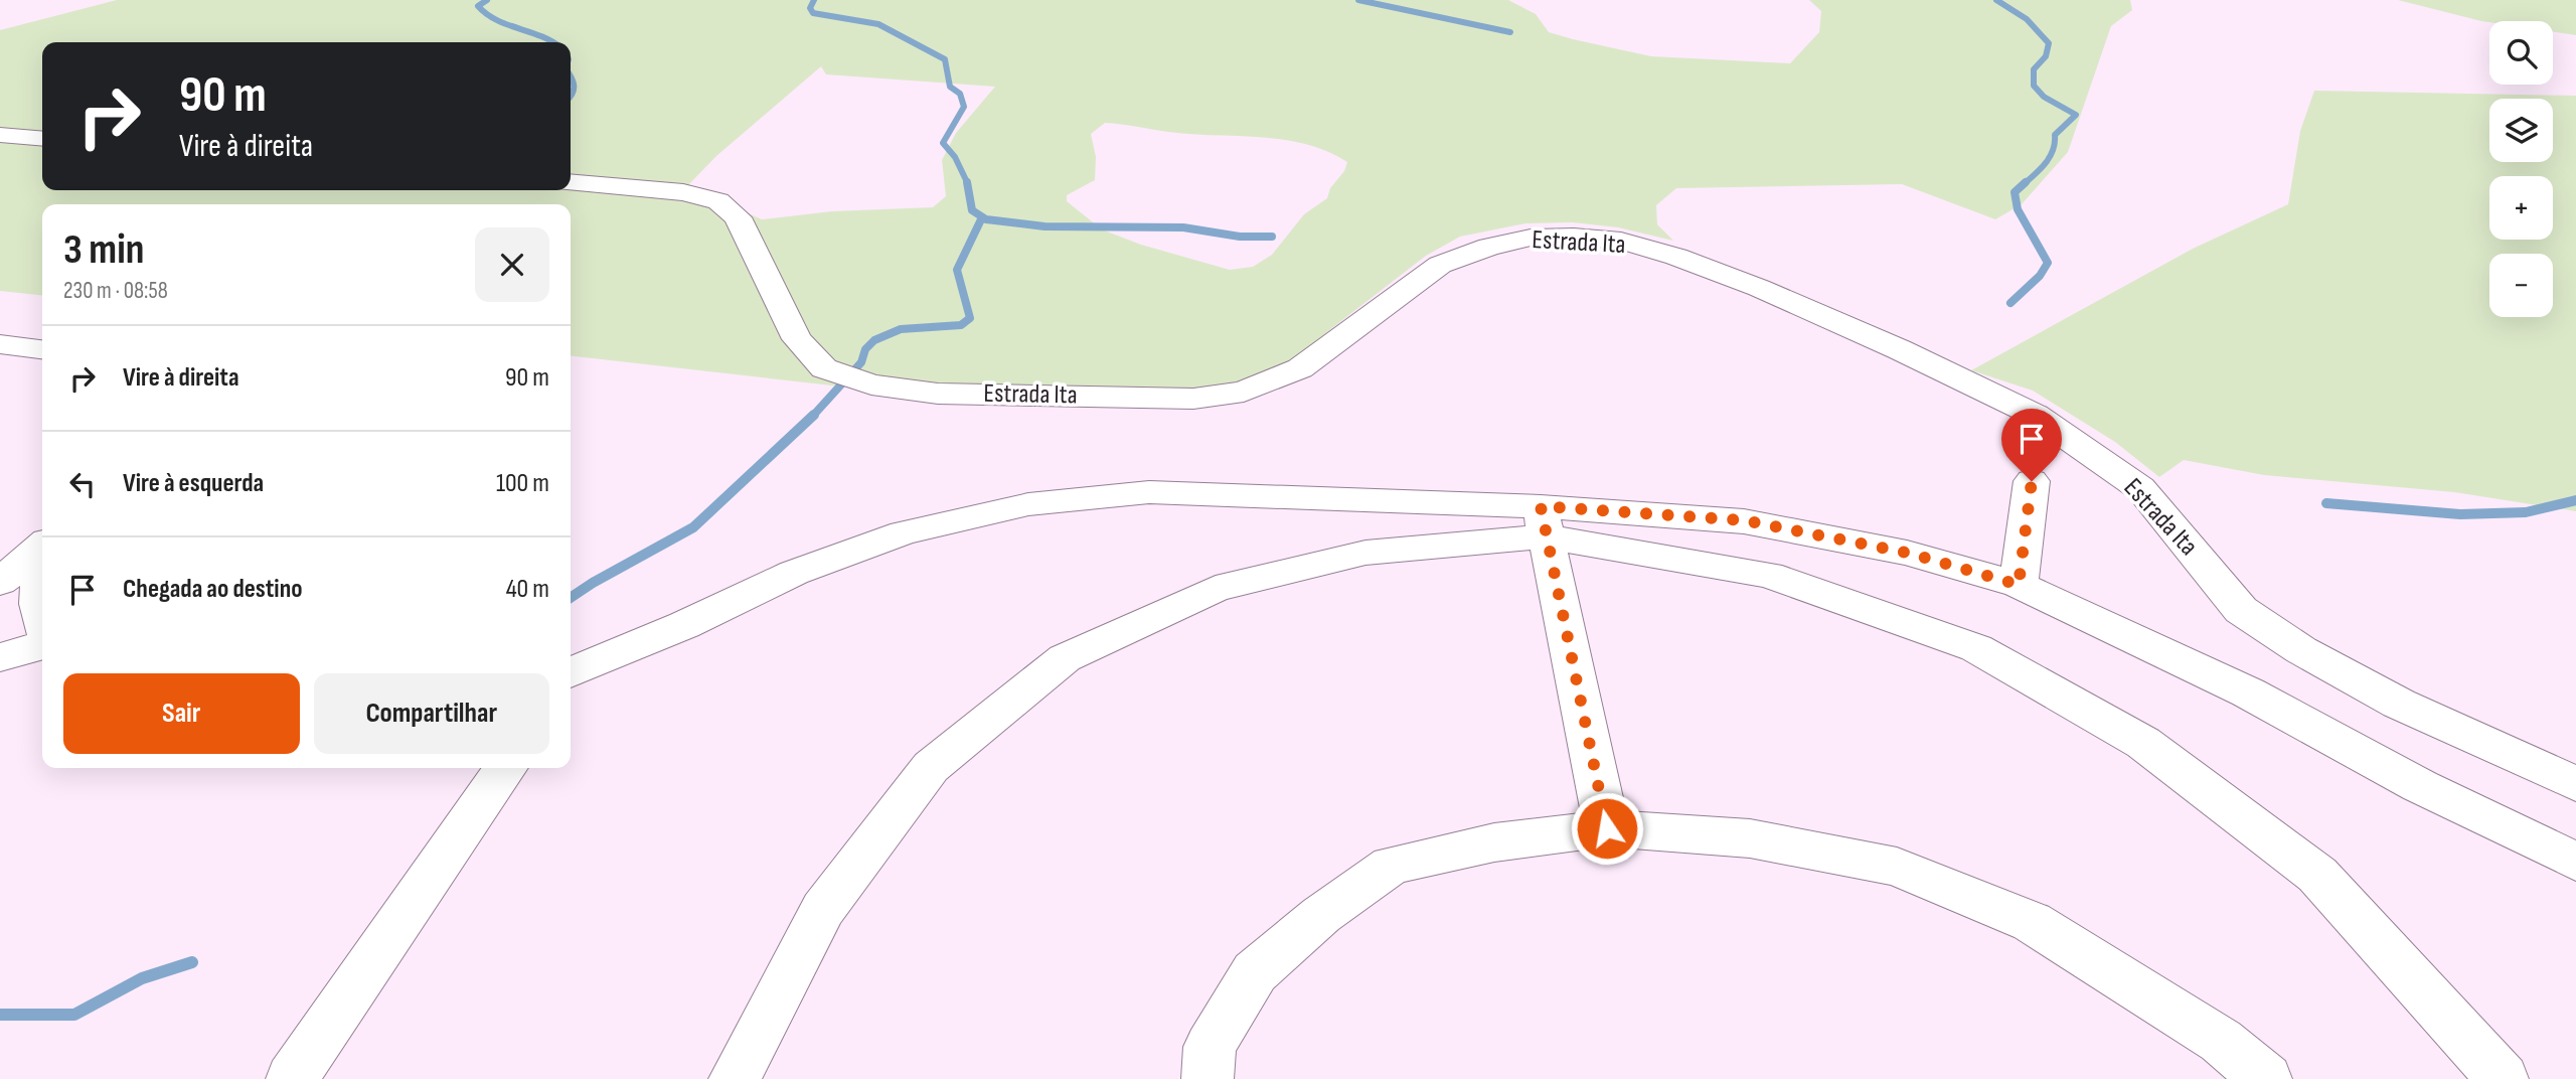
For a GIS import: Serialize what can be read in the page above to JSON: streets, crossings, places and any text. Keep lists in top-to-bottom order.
{
  "streets": {
    "street": ["Estrada Ita"]
  },
  "page": {
    "map_buttons": ["+", "−"],
    "turn": ["90 m", "Vire à direita"],
    "heading": ["3 min", "230 m · 08:58"],
    "list": [
      {
        "name": "Vire à direita",
        "value": "90 m"
      },
      {
        "name": "Vire à esquerda",
        "value": "100 m"
      },
      {
        "name": "Chegada ao destino",
        "value": "40 m"
      }
    ],
    "buttons": ["Sair", "Compartilhar"]
  }
}
